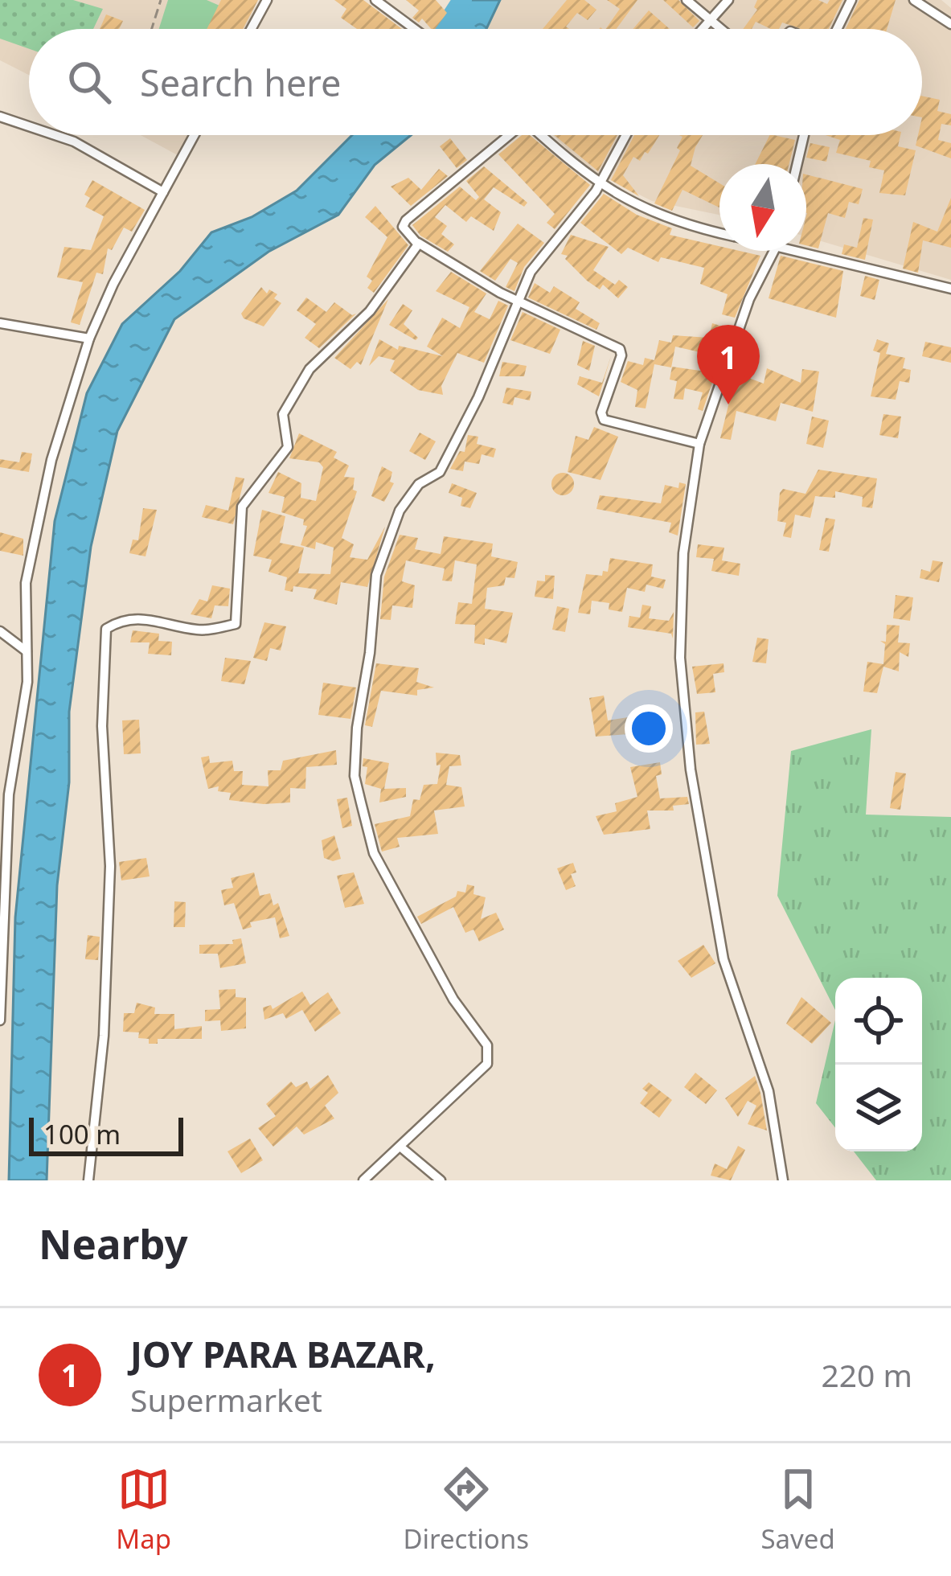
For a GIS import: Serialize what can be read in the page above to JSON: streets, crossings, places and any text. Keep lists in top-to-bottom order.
{
  "scale_bar": "100 m",
  "north": "bottom",
  "page": {
    "search": "Search here",
    "pins": "1",
    "scale": "100 m",
    "heading": "Nearby",
    "list": [
      {
        "mark": "1",
        "name": "JOY PARA BAZAR,",
        "note": "Supermarket",
        "value": "220 m"
      }
    ],
    "nav": ["Map", "Directions", "Saved"]
  }
}
